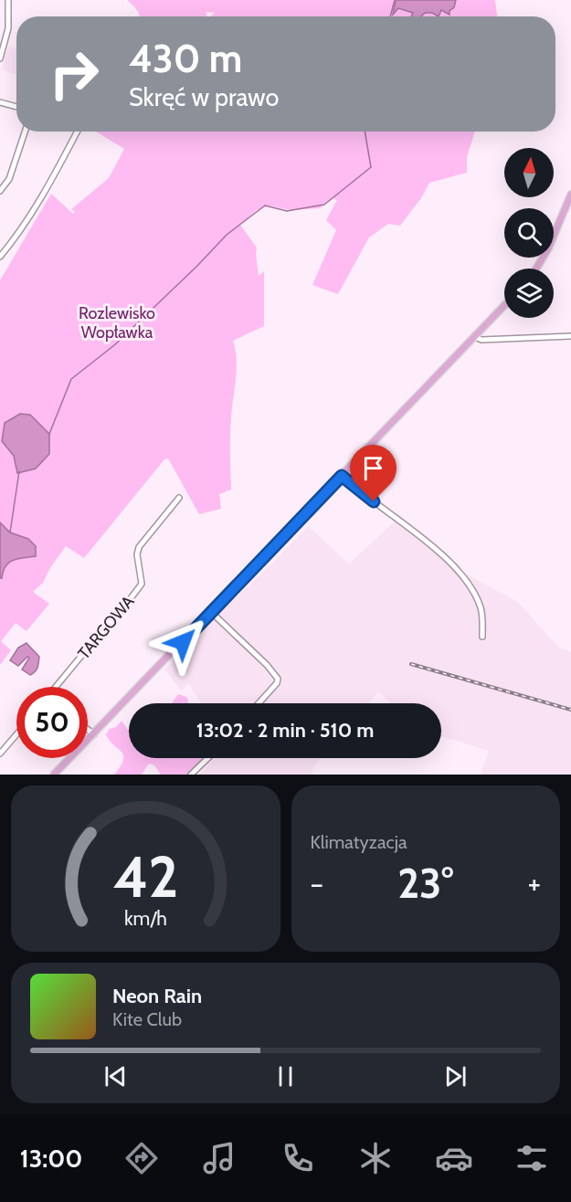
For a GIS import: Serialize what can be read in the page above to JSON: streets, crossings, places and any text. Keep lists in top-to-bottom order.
{
  "streets": {
    "street": ["TARGOWA"]
  },
  "parks": ["Rozlewisko Wopławka"],
  "north": "top",
  "page": {
    "turn": ["430 m", "Skręć w prawo"],
    "limit": "50",
    "trip": "13:02 · 2 min · 510 m",
    "tile": "Klimatyzacja",
    "heat": ["−", "23°", "+"],
    "song": ["Neon Rain", "Kite Club"],
    "tabs": "13:00",
    "gauge": ["42", "km/h"]
  }
}
